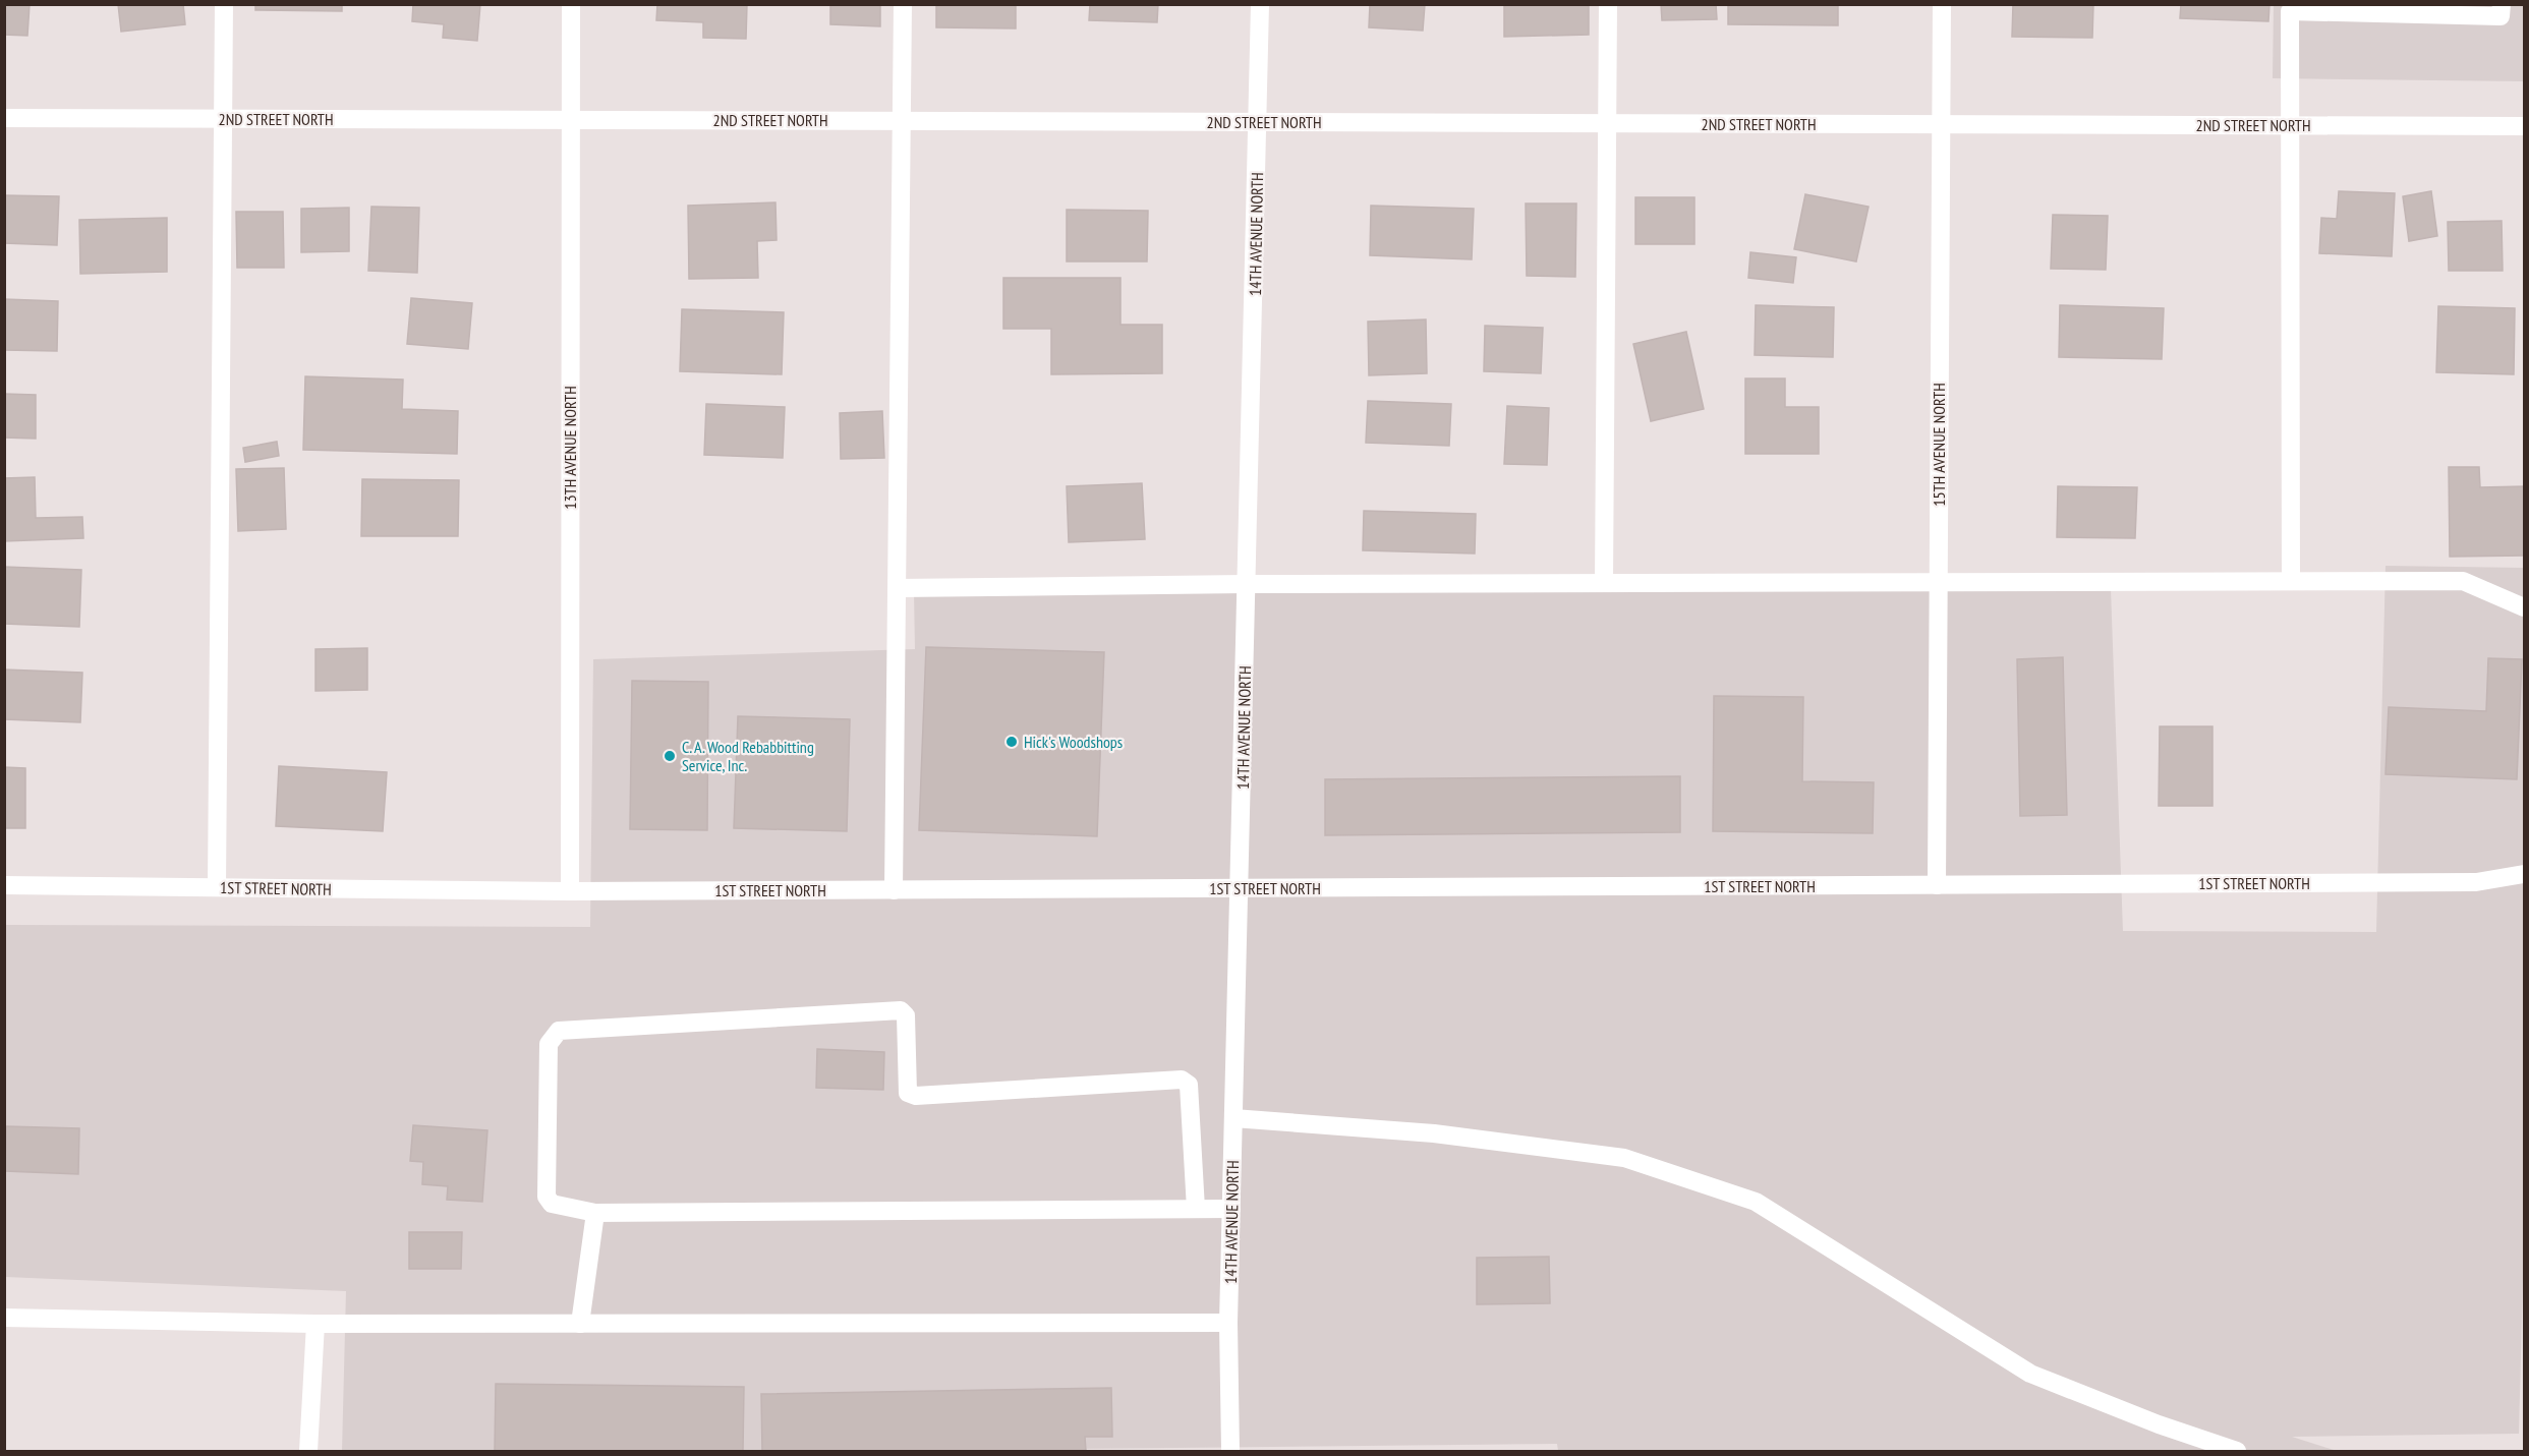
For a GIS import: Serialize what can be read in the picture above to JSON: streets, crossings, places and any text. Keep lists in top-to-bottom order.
{
  "streets": {
    "street": [
      "2ND STREET NORTH",
      "14TH AVENUE NORTH",
      "15TH AVENUE NORTH",
      "13TH AVENUE NORTH",
      "1ST STREET NORTH"
    ]
  },
  "crossings": [
    ["2ND STREET NORTH", "14TH AVENUE NORTH"],
    ["2ND STREET NORTH", "15TH AVENUE NORTH"],
    ["2ND STREET NORTH", "13TH AVENUE NORTH"],
    ["14TH AVENUE NORTH", "1ST STREET NORTH"],
    ["15TH AVENUE NORTH", "1ST STREET NORTH"],
    ["13TH AVENUE NORTH", "1ST STREET NORTH"]
  ],
  "places": ["Hick's Woodshops", "C. A. Wood Rebabbitting Service, Inc."]
}
